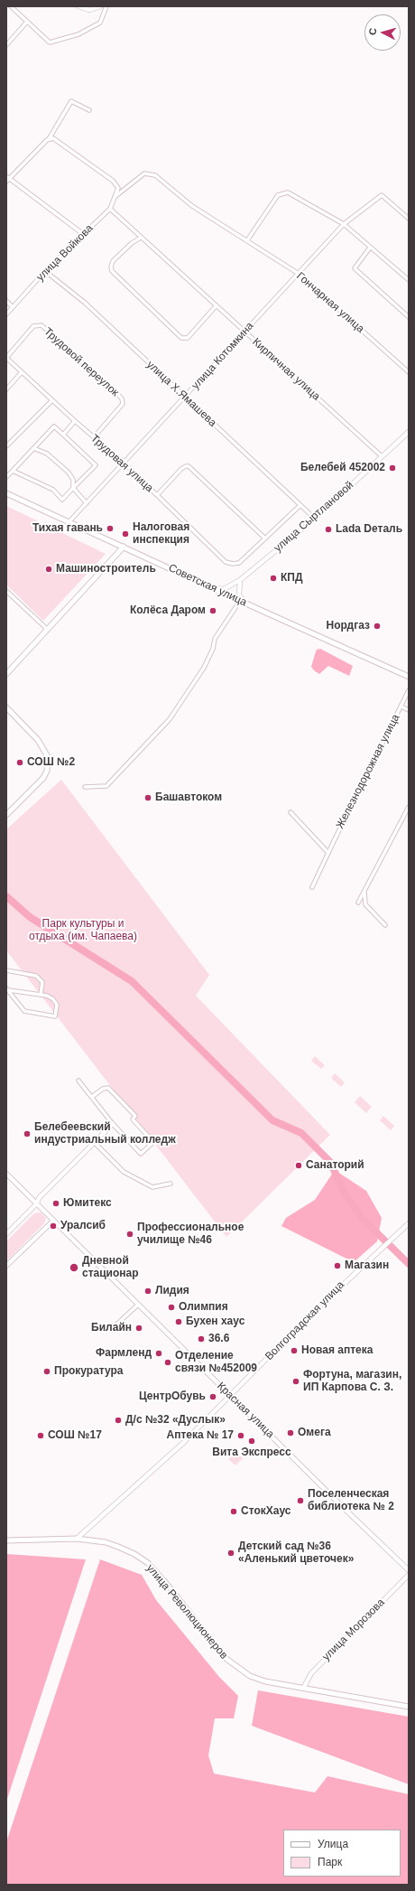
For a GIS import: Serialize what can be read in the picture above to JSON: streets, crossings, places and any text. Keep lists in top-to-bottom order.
{
  "streets": {
    "main road": ["Советская улица", "улица Революционеров"],
    "street": [
      "улица Войкова",
      "Гончарная улица",
      "улица Котомкина",
      "Трудовой переулок",
      "Кирпичная улица",
      "улица Х.Ямашева",
      "Трудовая улица",
      "улица Сыртлановой",
      "Железнодорожная улица",
      "Волгоградская улица",
      "Красная улица",
      "улица Морозова"
    ]
  },
  "crossings": [
    ["улица Войкова", "Гончарная улица"],
    ["улица Войкова", "Кирпичная улица"],
    ["улица Войкова", "улица Х.Ямашева"],
    ["Гончарная улица", "улица Котомкина"],
    ["улица Котомкина", "Кирпичная улица"],
    ["улица Котомкина", "улица Х.Ямашева"],
    ["улица Котомкина", "Трудовая улица"],
    ["улица Котомкина", "Советская улица"],
    ["Трудовой переулок", "Трудовая улица"],
    ["Кирпичная улица", "улица Сыртлановой"],
    ["улица Х.Ямашева", "улица Сыртлановой"],
    ["Трудовая улица", "улица Сыртлановой"],
    ["улица Сыртлановой", "Советская улица"],
    ["Волгоградская улица", "Красная улица"],
    ["Волгоградская улица", "улица Революционеров"],
    ["улица Революционеров", "улица Морозова"]
  ],
  "parks": ["Парк культуры и отдыха (им. Чапаева)"],
  "places": [
    "Белебей 452002",
    "Тихая гавань",
    "Lada Dеталь",
    "Налоговая инспекция",
    "Машиностроитель",
    "КПД",
    "Колёса Даром",
    "Нордгаз",
    "СОШ №2",
    "Башавтоком",
    "Белебеевский индустриальный колледж",
    "Санаторий",
    "Юмитекс",
    "Уралсиб",
    "Профессиональное училище №46",
    "Магазин",
    "Дневной стационар",
    "Лидия",
    "Олимпия",
    "Бухен хаус",
    "Билайн",
    "36.6",
    "Новая аптека",
    "Фармленд",
    "Отделение связи №452009",
    "Прокуратура",
    "Фортуна, магазин, ИП Карпова С. З.",
    "ЦентрОбувь",
    "Д/с №32 «Дуслык»",
    "Омега",
    "СОШ №17",
    "Аптека № 17",
    "Вита Экспресс",
    "Поселенческая библиотека № 2",
    "СтокХаус",
    "Детский сад №36 «Аленький цветочек»"
  ],
  "legend": ["Улица", "Парк"],
  "north": "left"
}
